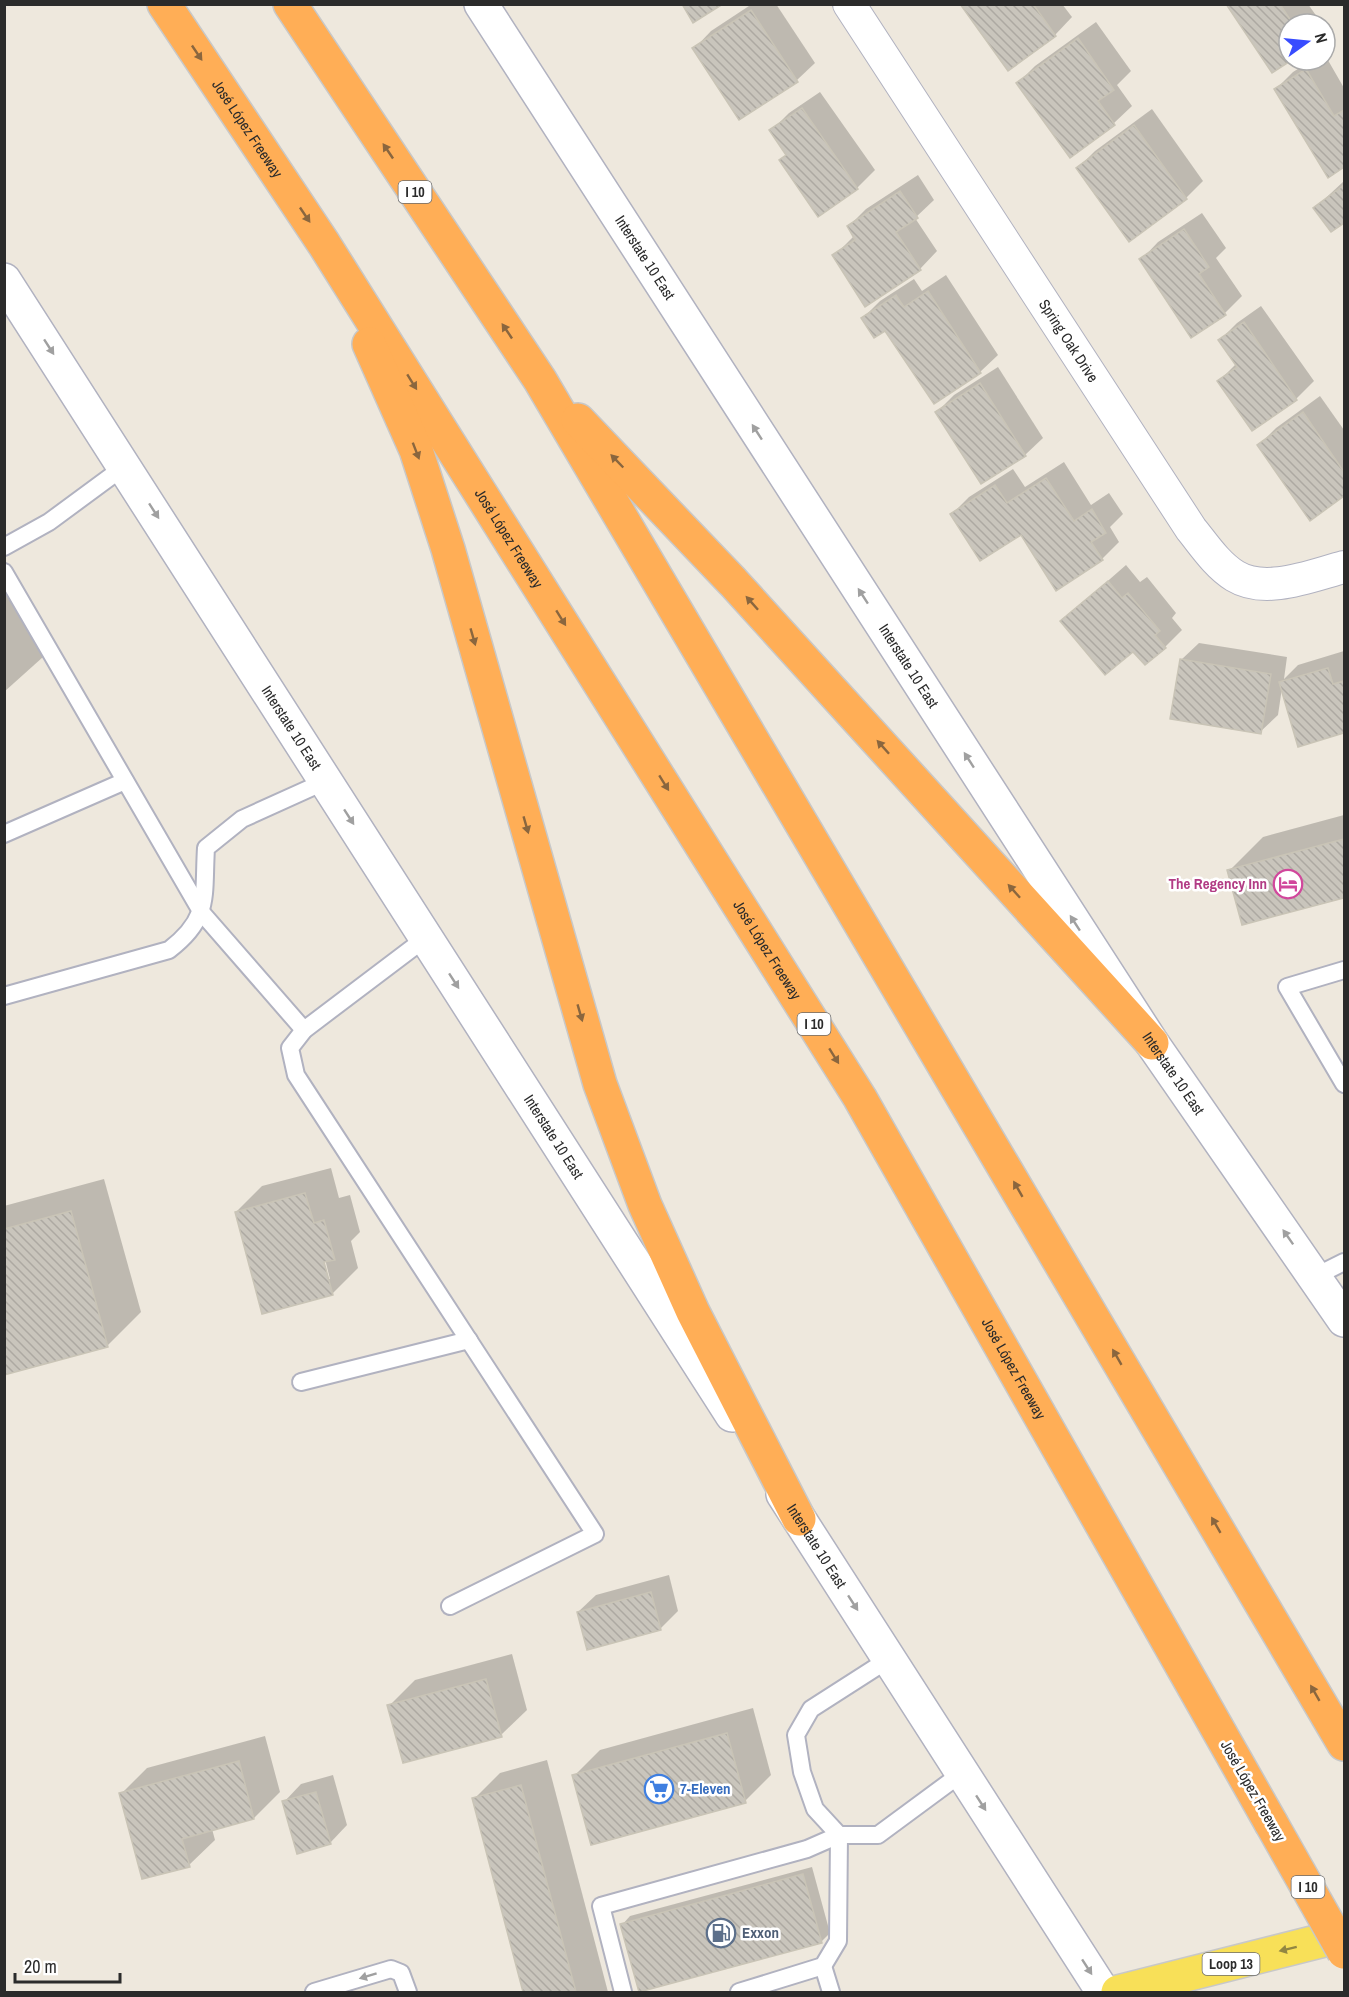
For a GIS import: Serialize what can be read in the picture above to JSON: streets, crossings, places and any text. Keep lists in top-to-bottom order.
{
  "streets": {
    "highway": ["José López Freeway", "I 10"],
    "main road": ["Interstate 10 East", "Loop 13"],
    "street": ["Spring Oak Drive"]
  },
  "places": {
    "hotel": ["The Regency Inn"],
    "supermarket": ["7-Eleven"],
    "fuel station": ["Exxon"]
  },
  "scale_bar": "20 m",
  "north": "right"
}
